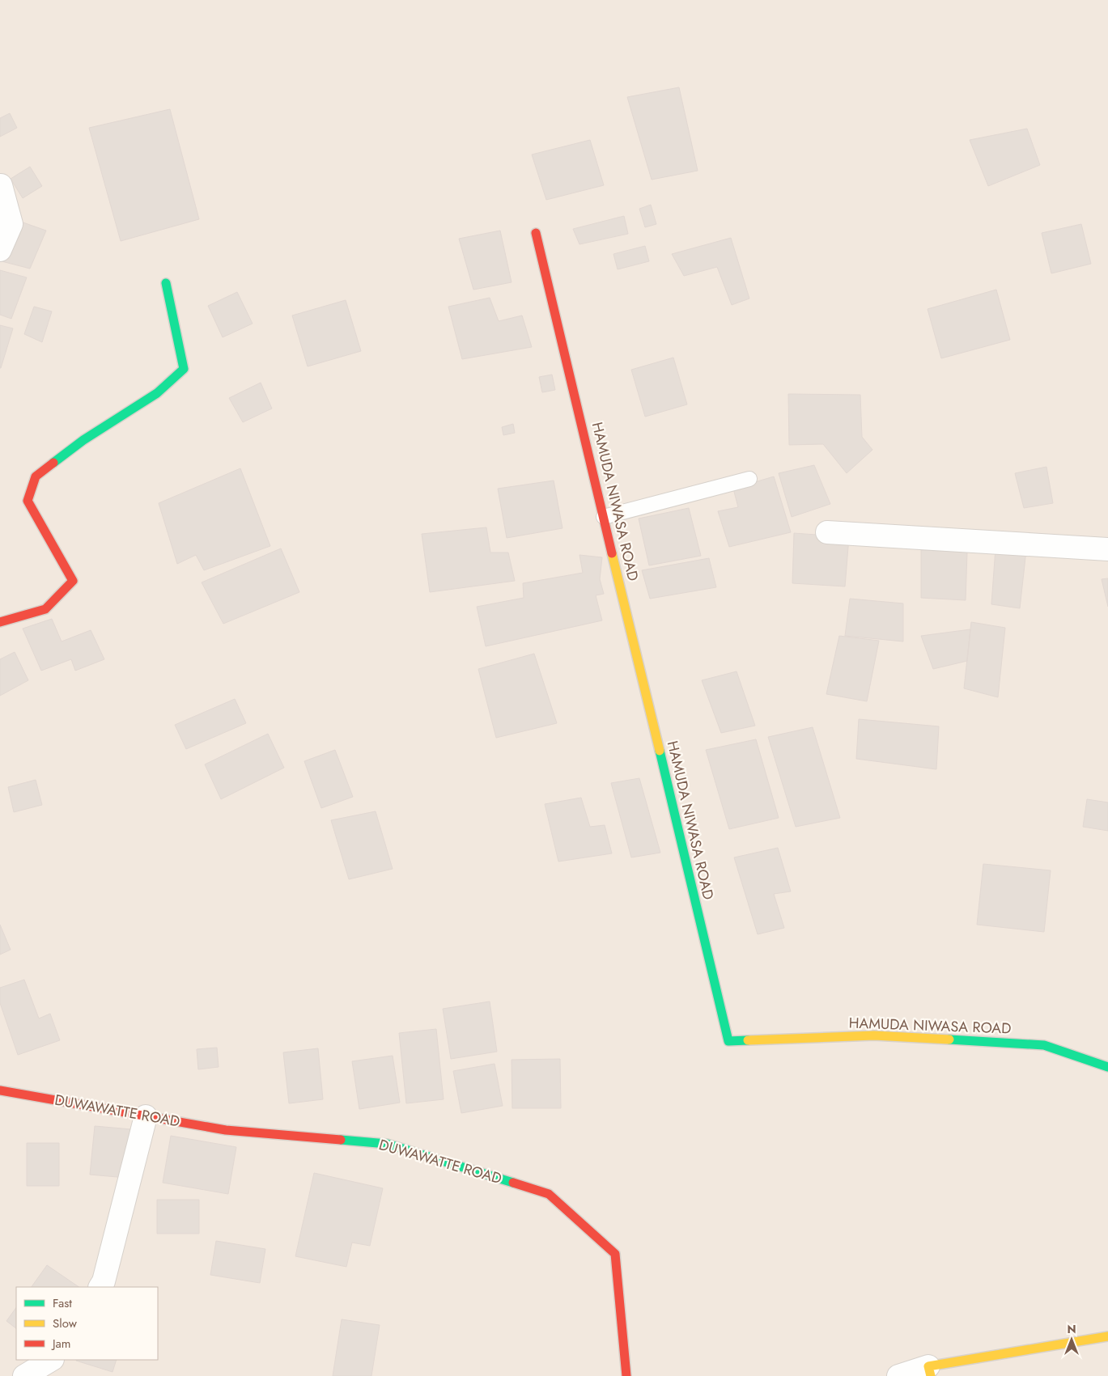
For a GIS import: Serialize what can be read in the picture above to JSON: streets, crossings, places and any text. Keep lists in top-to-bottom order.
{
  "streets": {
    "street": ["HAMUDA NIWASA ROAD", "DUWAWATTE ROAD"]
  },
  "legend": ["Fast", "Slow", "Jam"],
  "north": "top"
}
